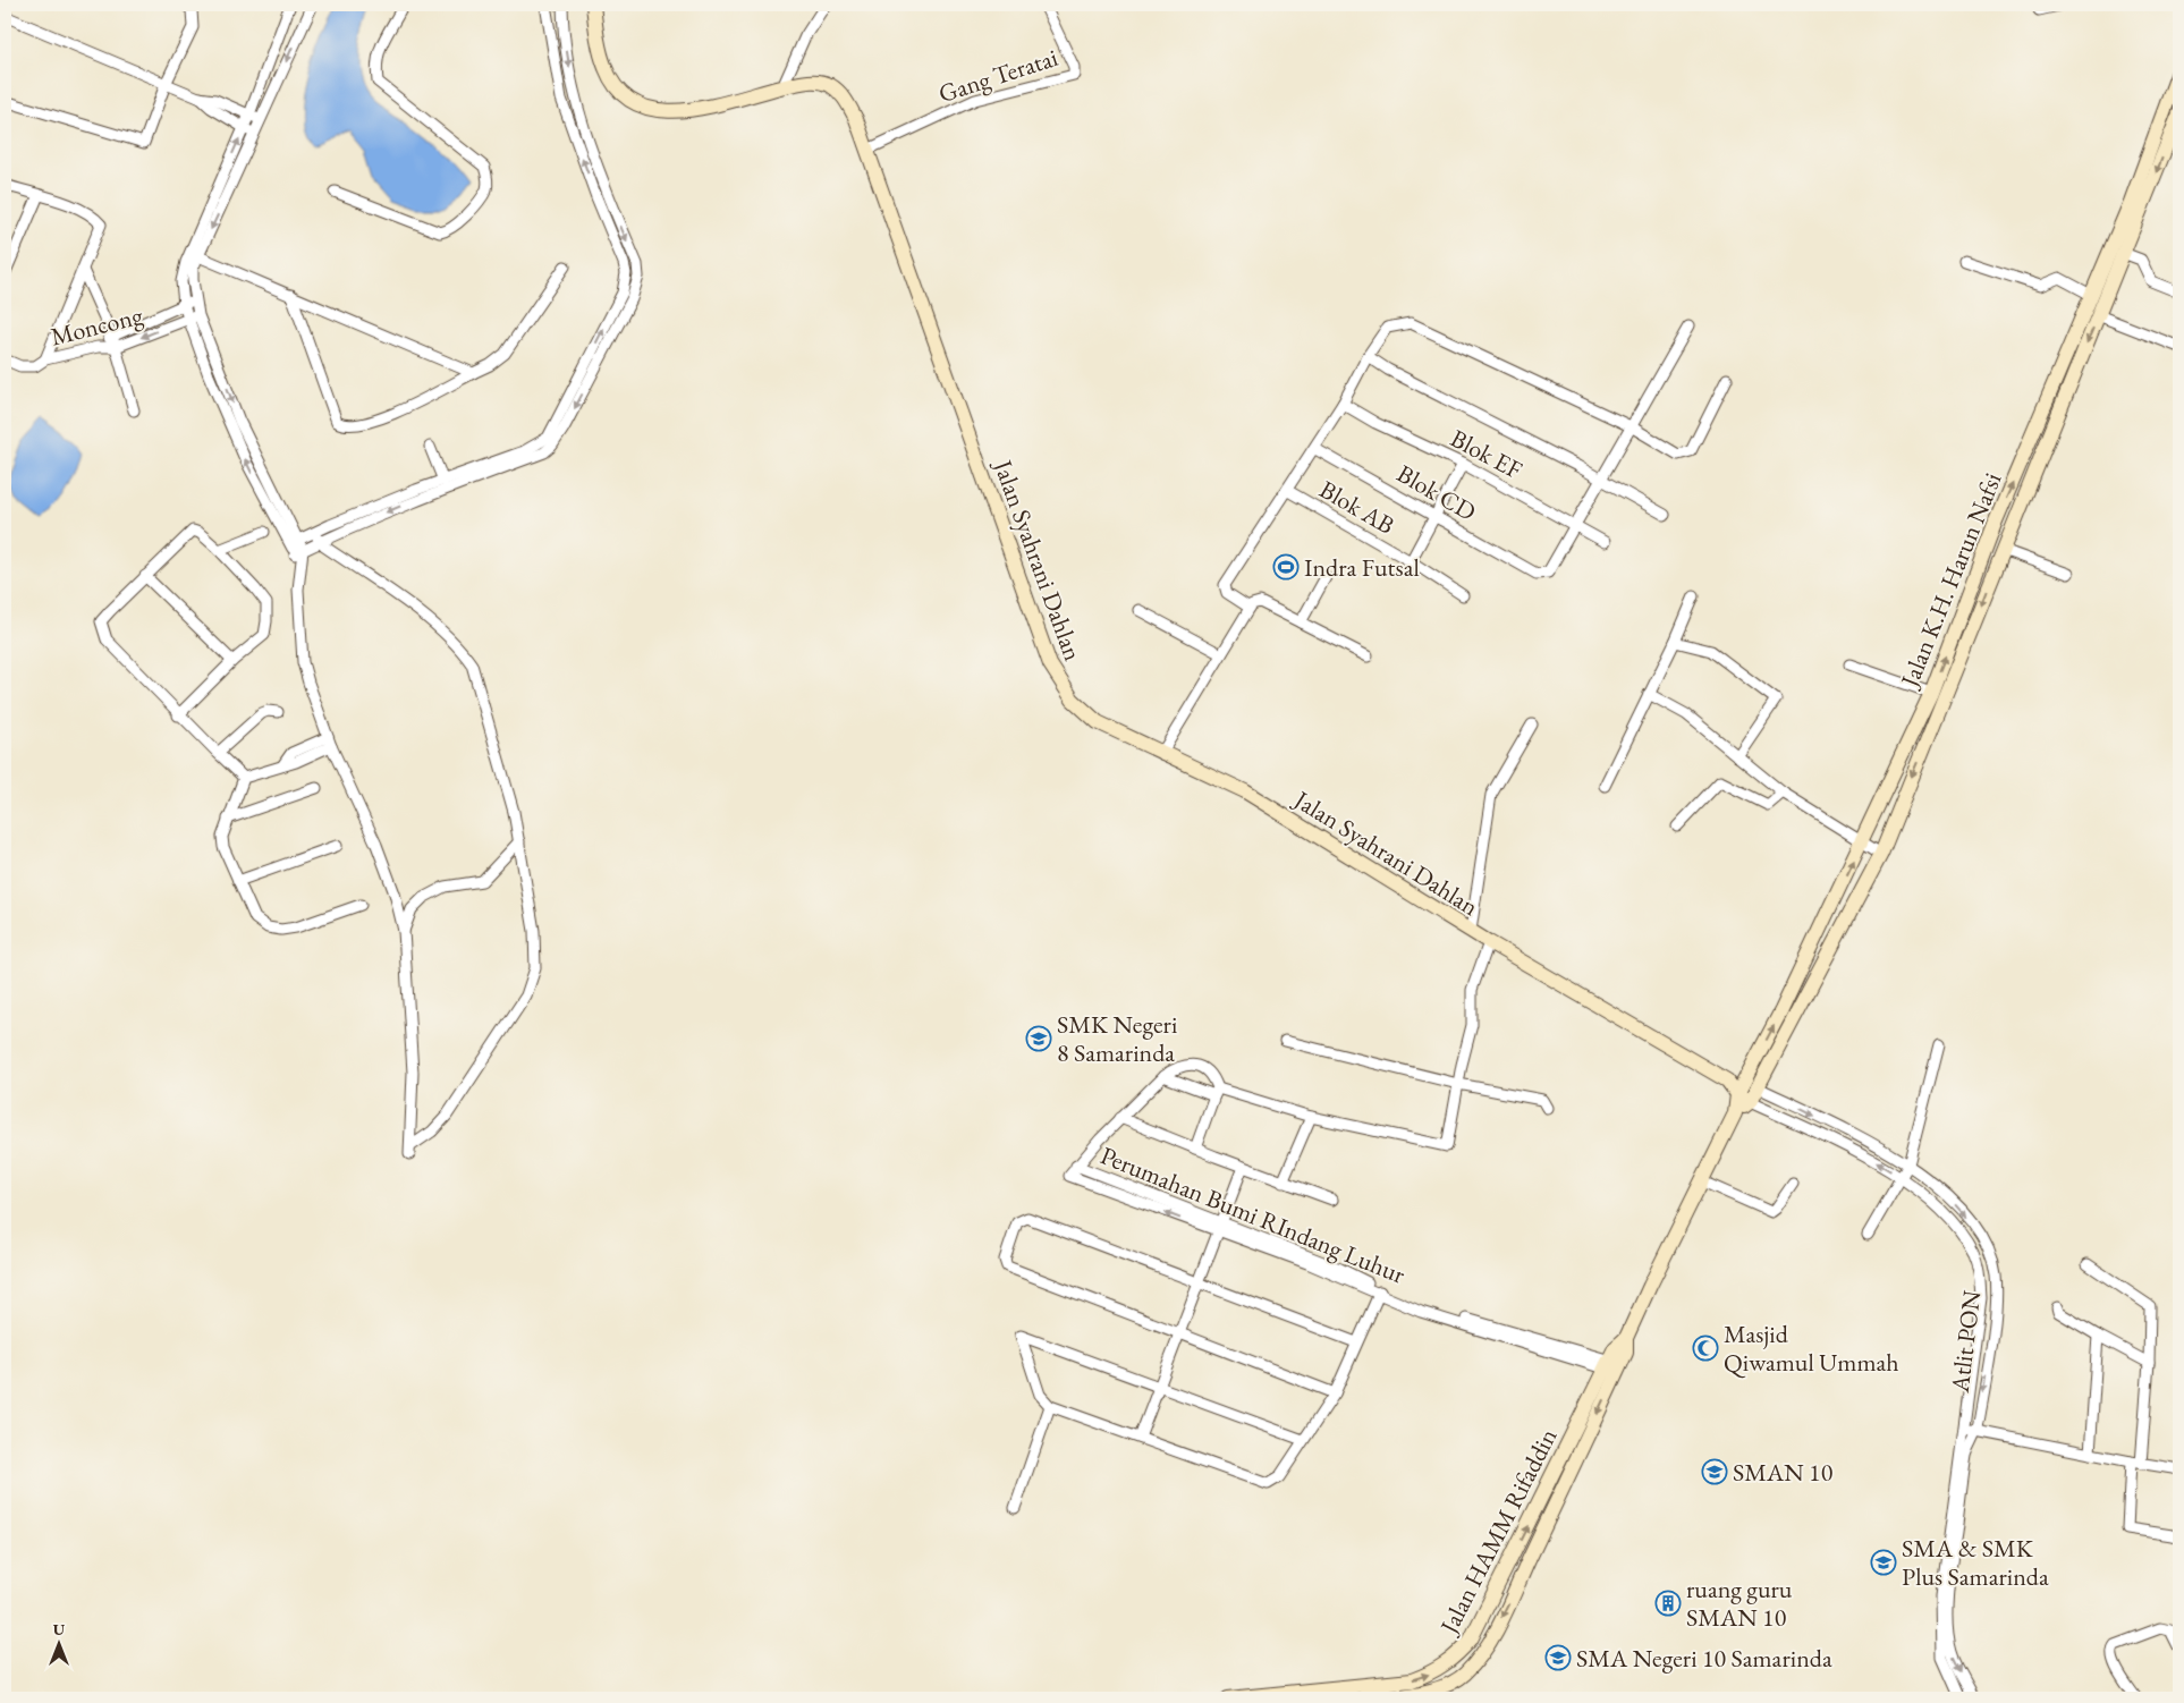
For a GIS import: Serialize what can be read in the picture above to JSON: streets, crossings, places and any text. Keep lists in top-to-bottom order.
{
  "streets": {
    "main road": [
      "Jalan Syahrani Dahlan",
      "Jalan K.H. Harun Nafsi",
      "Atlit PON",
      "Jalan HAMM Rifaddin"
    ],
    "street": [
      "Gang Teratai",
      "Moncong",
      "Blok EF",
      "Blok CD",
      "Blok AB",
      "Perumahan Bumi RIndang Luhur"
    ]
  },
  "crossings": [
    ["Gang Teratai", "Jalan Syahrani Dahlan"],
    ["Blok EF", "Blok CD"],
    ["Jalan Syahrani Dahlan", "Jalan K.H. Harun Nafsi"],
    ["Jalan Syahrani Dahlan", "Atlit PON"],
    ["Jalan Syahrani Dahlan", "Jalan HAMM Rifaddin"],
    ["Jalan K.H. Harun Nafsi", "Atlit PON"],
    ["Jalan K.H. Harun Nafsi", "Jalan HAMM Rifaddin"],
    ["Perumahan Bumi RIndang Luhur", "Jalan HAMM Rifaddin"],
    ["Atlit PON", "Jalan HAMM Rifaddin"]
  ],
  "places": {
    "sports": ["Indra Futsal"],
    "school or university": [
      "SMK Negeri 8 Samarinda",
      "SMAN 10",
      "SMA & SMK Plus Samarinda",
      "SMA Negeri 10 Samarinda"
    ],
    "mosque": ["Masjid Qiwamul Ummah"],
    "building": ["ruang guru SMAN 10"]
  },
  "north": "top"
}
